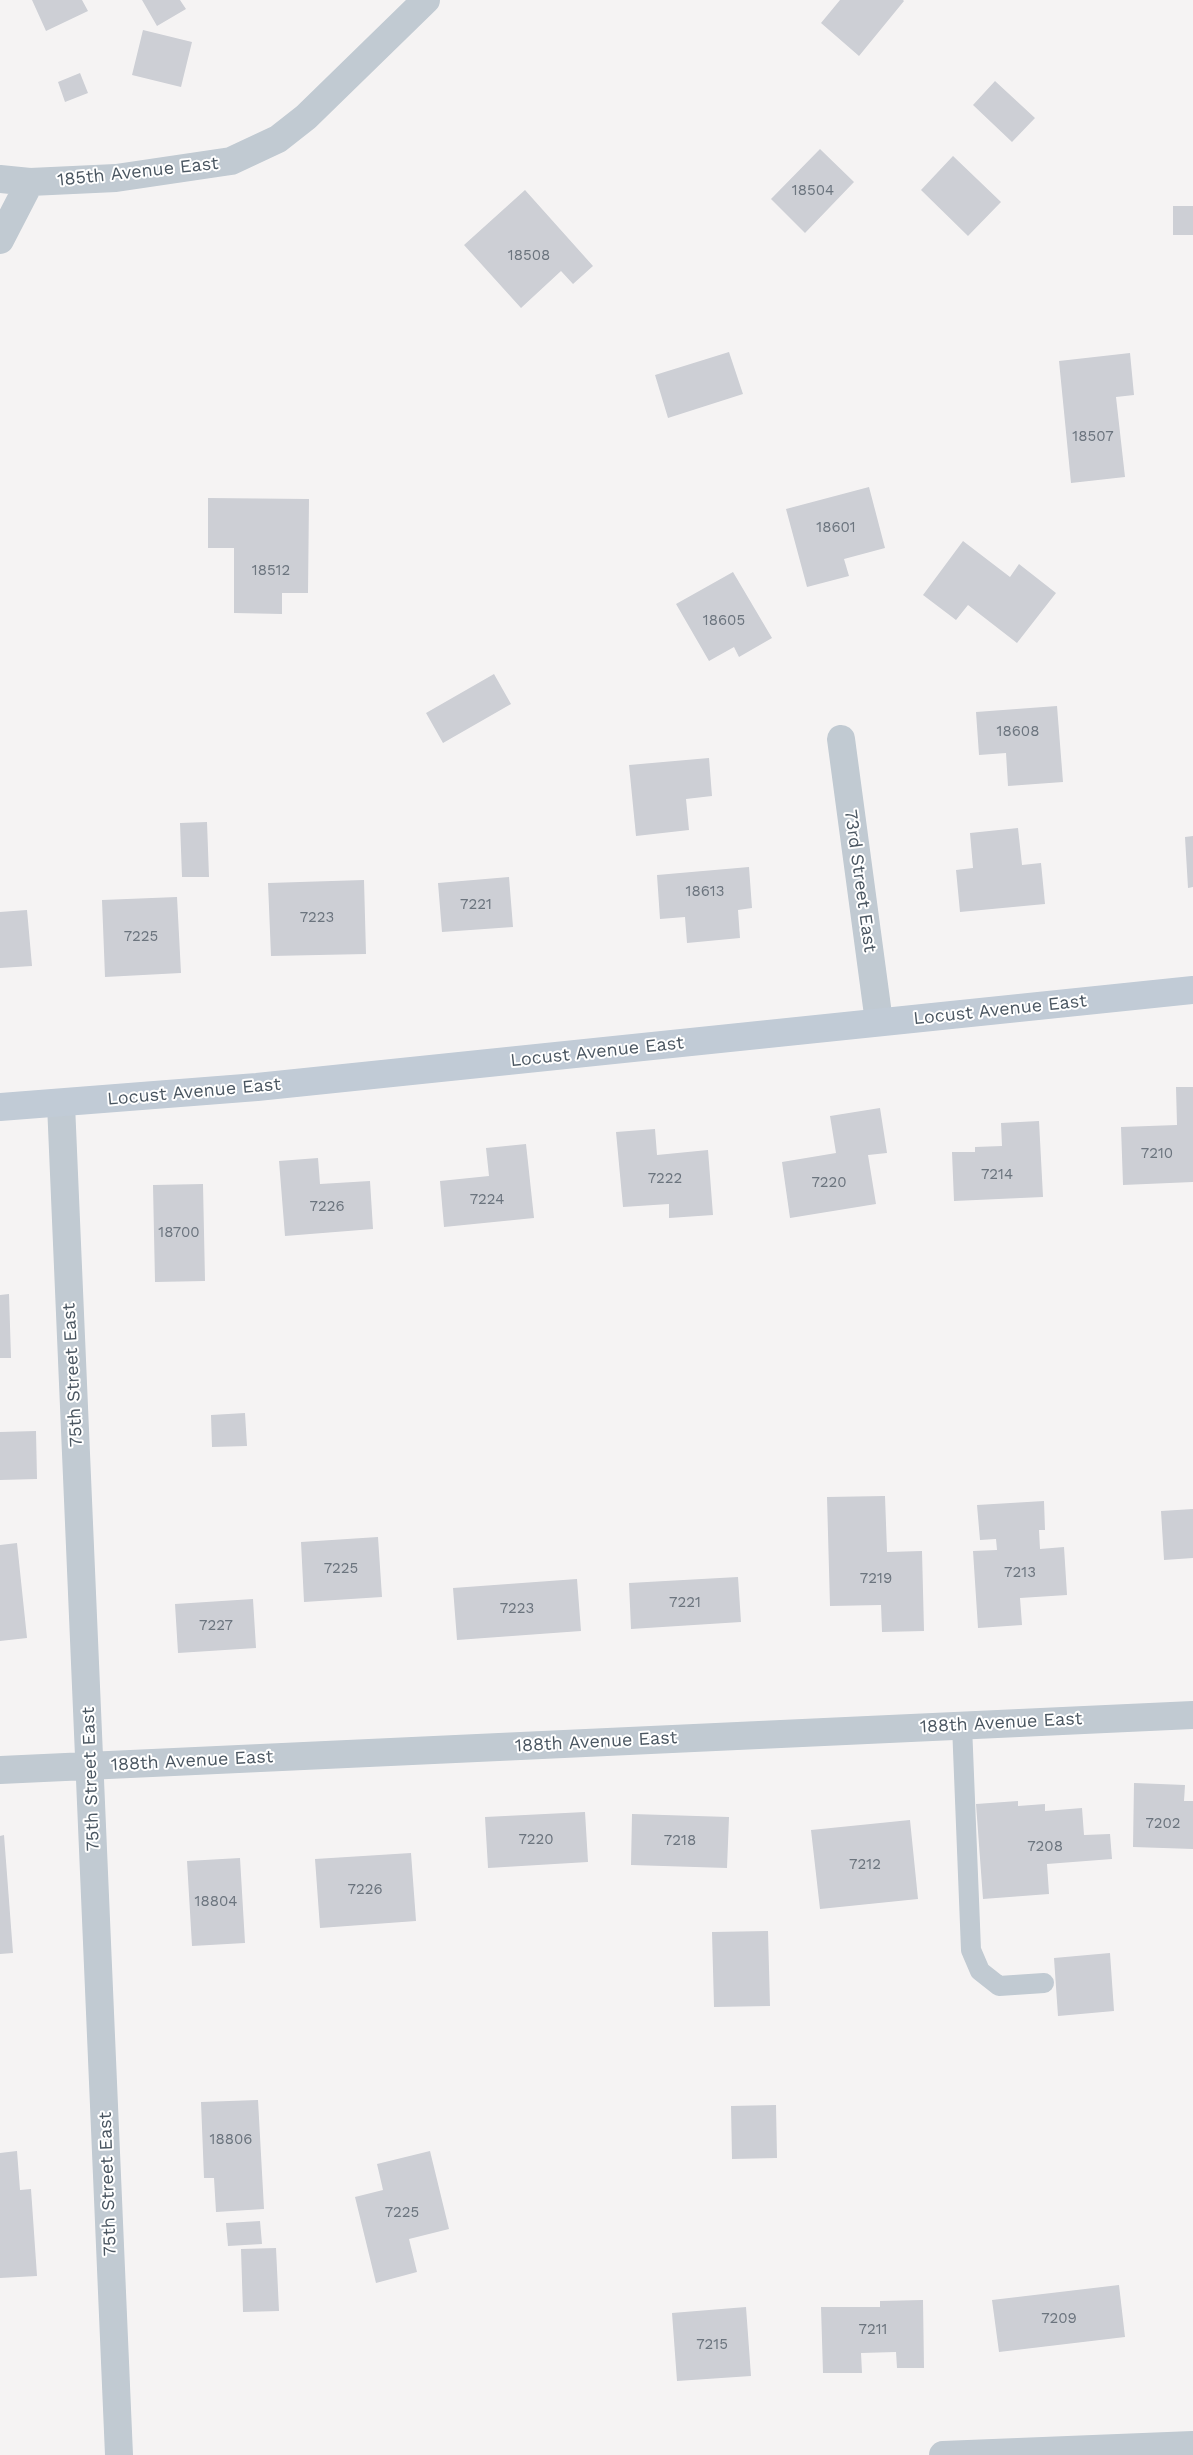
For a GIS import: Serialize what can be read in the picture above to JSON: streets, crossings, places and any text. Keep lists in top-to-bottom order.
{
  "streets": {
    "street": [
      "185th Avenue East",
      "73rd Street East",
      "Locust Avenue East",
      "75th Street East",
      "188th Avenue East"
    ]
  },
  "crossings": [
    ["73rd Street East", "Locust Avenue East"],
    ["Locust Avenue East", "75th Street East"],
    ["75th Street East", "188th Avenue East"]
  ],
  "house_numbers": [
    "18504",
    "18508",
    "18507",
    "18601",
    "18512",
    "18605",
    "18608",
    "18613",
    "7221",
    "7223",
    "7225",
    "7210",
    "7214",
    "7222",
    "7220",
    "7224",
    "7226",
    "18700",
    "7225",
    "7213",
    "7219",
    "7221",
    "7223",
    "7227",
    "7202",
    "7220",
    "7218",
    "7208",
    "7212",
    "7226",
    "18804",
    "18806",
    "7225",
    "7209",
    "7211",
    "7215"
  ]
}
